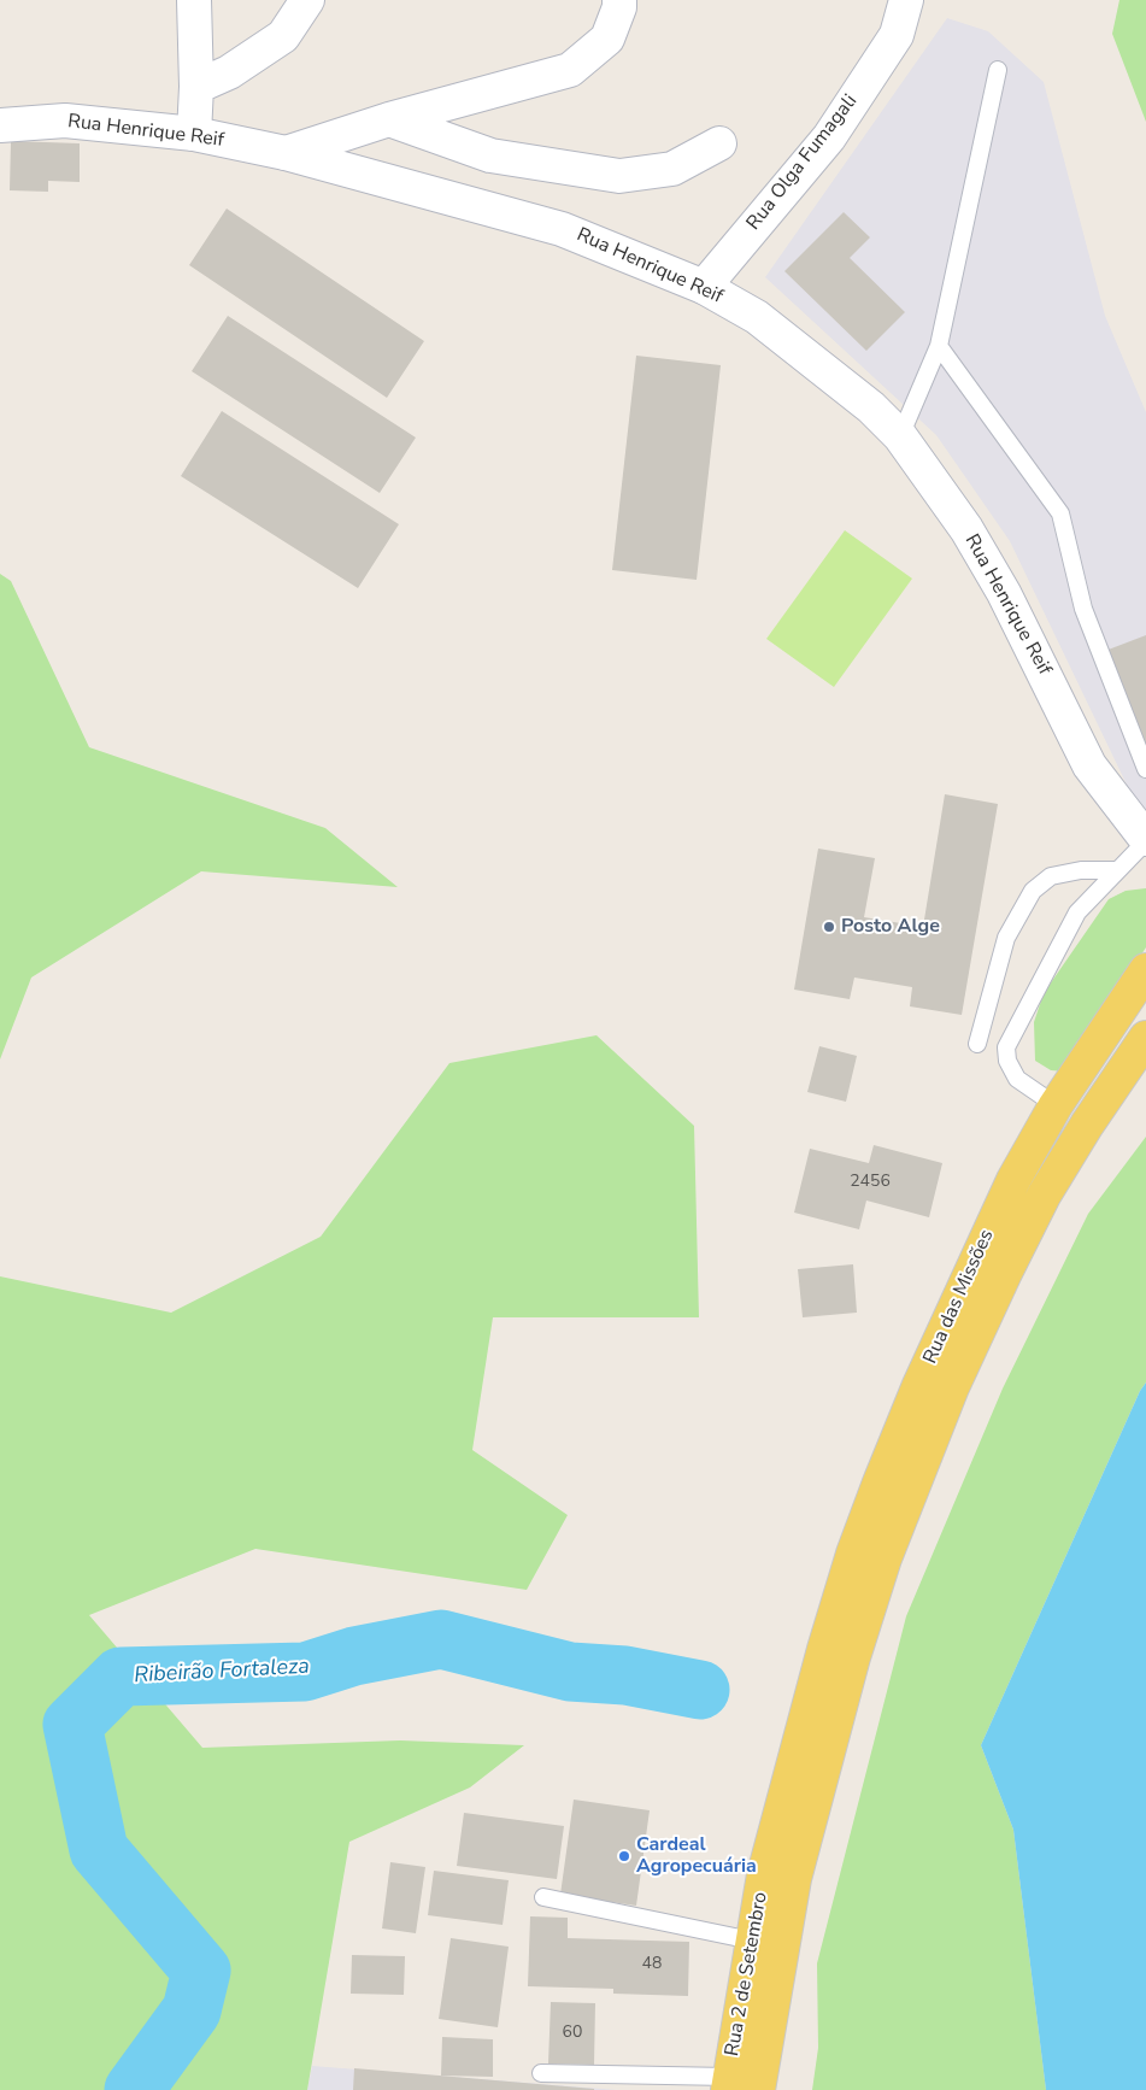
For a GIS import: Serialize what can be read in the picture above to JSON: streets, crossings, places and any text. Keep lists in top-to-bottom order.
{
  "streets": {
    "main road": ["Rua das Missões", "Rua 2 de Setembro"],
    "street": ["Rua Henrique Reif", "Rua Olga Fumagali"]
  },
  "crossings": [
    ["Rua Henrique Reif", "Rua Olga Fumagali"],
    ["Rua das Missões", "Rua 2 de Setembro"]
  ],
  "water": ["Ribeirão Fortaleza"],
  "places": ["Posto Alge", "Cardeal Agropecuária"],
  "house_numbers": ["2456", "48", "60"]
}
